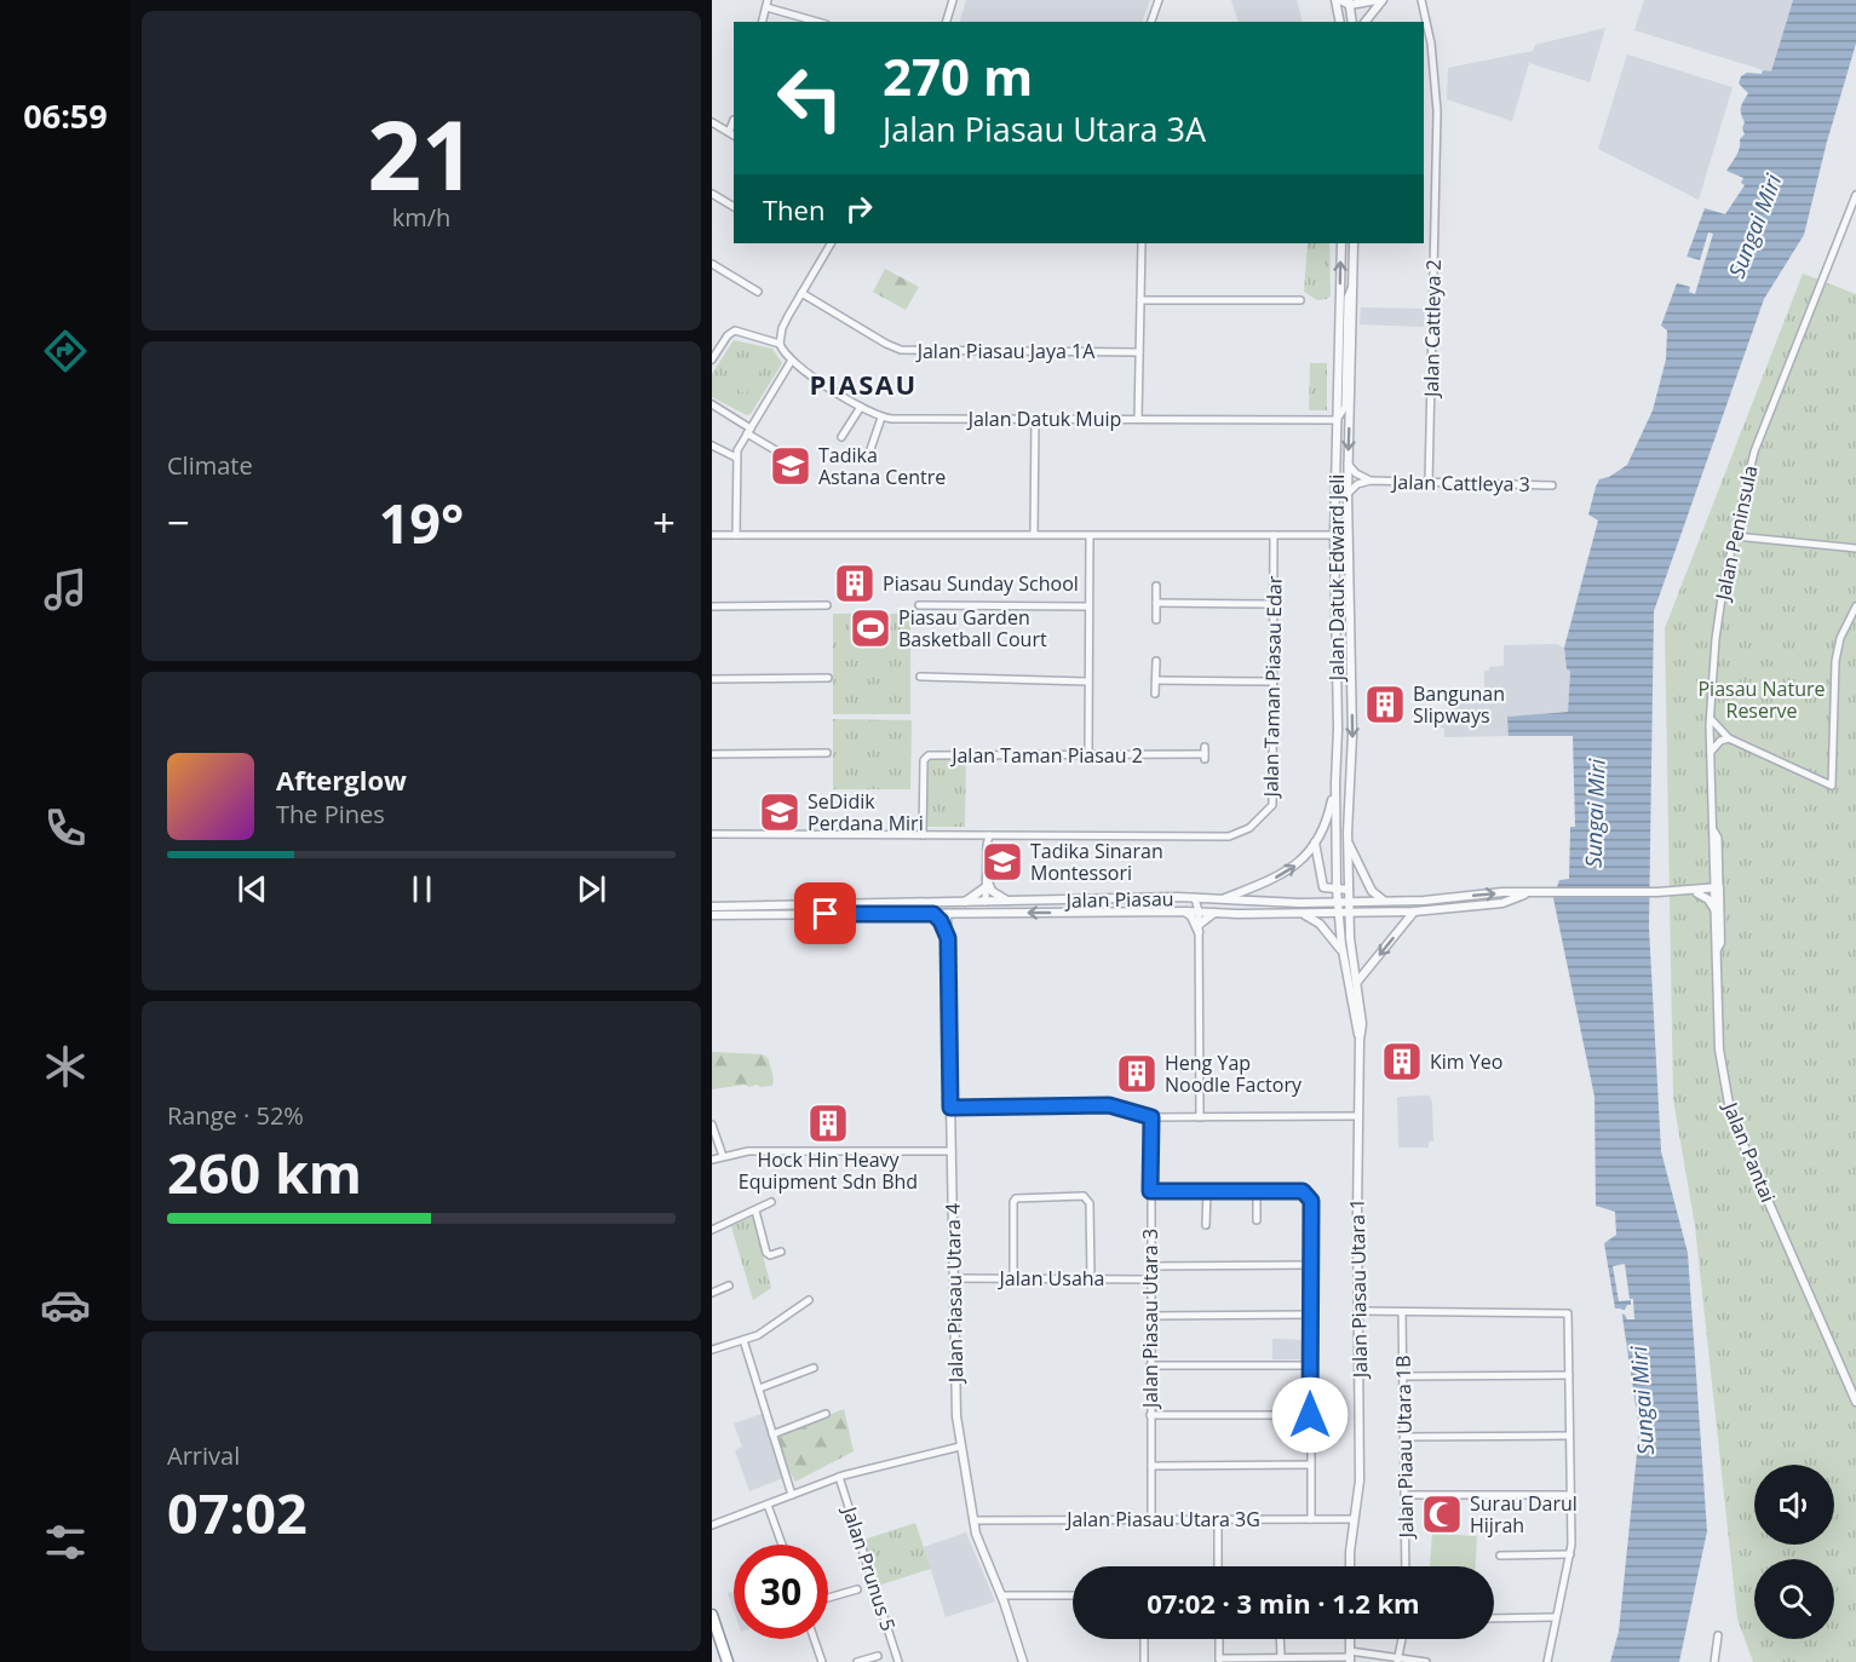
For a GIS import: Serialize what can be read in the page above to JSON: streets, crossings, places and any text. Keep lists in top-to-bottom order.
{
  "streets": {
    "street": [
      "Jalan Cattleya 2",
      "Jalan Piasau Jaya 1A",
      "Jalan Datuk Muip",
      "Jalan Cattleya 3",
      "Jalan Peninsula",
      "Jalan Datuk Edward Jeli",
      "Jalan Taman Piasau Edar",
      "Jalan Taman Piasau 2",
      "Jalan Piasau",
      "Jalan Pantai",
      "Jalan Usaha",
      "Jalan Piasau Utara 1",
      "Jalan Piasau Utara 4",
      "Jalan Piasau Utara 3",
      "Jalan Piaau Utara 1B",
      "Jalan Piasau Utara 3G",
      "Jalan Prunus 5"
    ]
  },
  "crossings": [
    ["Jalan Cattleya 2", "Jalan Cattleya 3"],
    ["Jalan Datuk Muip", "Jalan Datuk Edward Jeli"],
    ["Jalan Cattleya 3", "Jalan Datuk Edward Jeli"],
    ["Jalan Peninsula", "Jalan Piasau"],
    ["Jalan Peninsula", "Jalan Pantai"],
    ["Jalan Datuk Edward Jeli", "Jalan Piasau"],
    ["Jalan Datuk Edward Jeli", "Jalan Piasau Utara 1"],
    ["Jalan Taman Piasau Edar", "Jalan Taman Piasau 2"],
    ["Jalan Piasau", "Jalan Pantai"],
    ["Jalan Piasau", "Jalan Piasau Utara 4"],
    ["Jalan Usaha", "Jalan Piasau Utara 4"],
    ["Jalan Usaha", "Jalan Piasau Utara 3"],
    ["Jalan Piasau Utara 1", "Jalan Piasau Utara 3G"],
    ["Jalan Piasau Utara 4", "Jalan Piasau Utara 3G"],
    ["Jalan Piasau Utara 3", "Jalan Piasau Utara 3G"]
  ],
  "districts": ["PIASAU"],
  "water": ["Sungai Miri"],
  "parks": ["Piasau Nature Reserve"],
  "places": {
    "school or university": ["Tadika Astana Centre", "SeDidik Perdana Miri", "Tadika Sinaran Montessori"],
    "building": [
      "Piasau Sunday School",
      "Bangunan Slipways",
      "Kim Yeo",
      "Heng Yap Noodle Factory",
      "Hock Hin Heavy Equipment Sdn Bhd"
    ],
    "sports": ["Piasau Garden Basketball Court"],
    "mosque": ["Surau Darul Hijrah"]
  },
  "page": {
    "tabs": "06:59",
    "tile": [
      ["21", "km/h"],
      "Climate",
      ["Range · 52%", "260 km"],
      ["Arrival", "07:02"]
    ],
    "turn": ["270 m", "Jalan Piasau Utara 3A"],
    "then": "Then",
    "heat": ["−", "19°", "+"],
    "song": ["Afterglow", "The Pines"],
    "limit": "30",
    "trip": "07:02 · 3 min · 1.2 km"
  }
}
